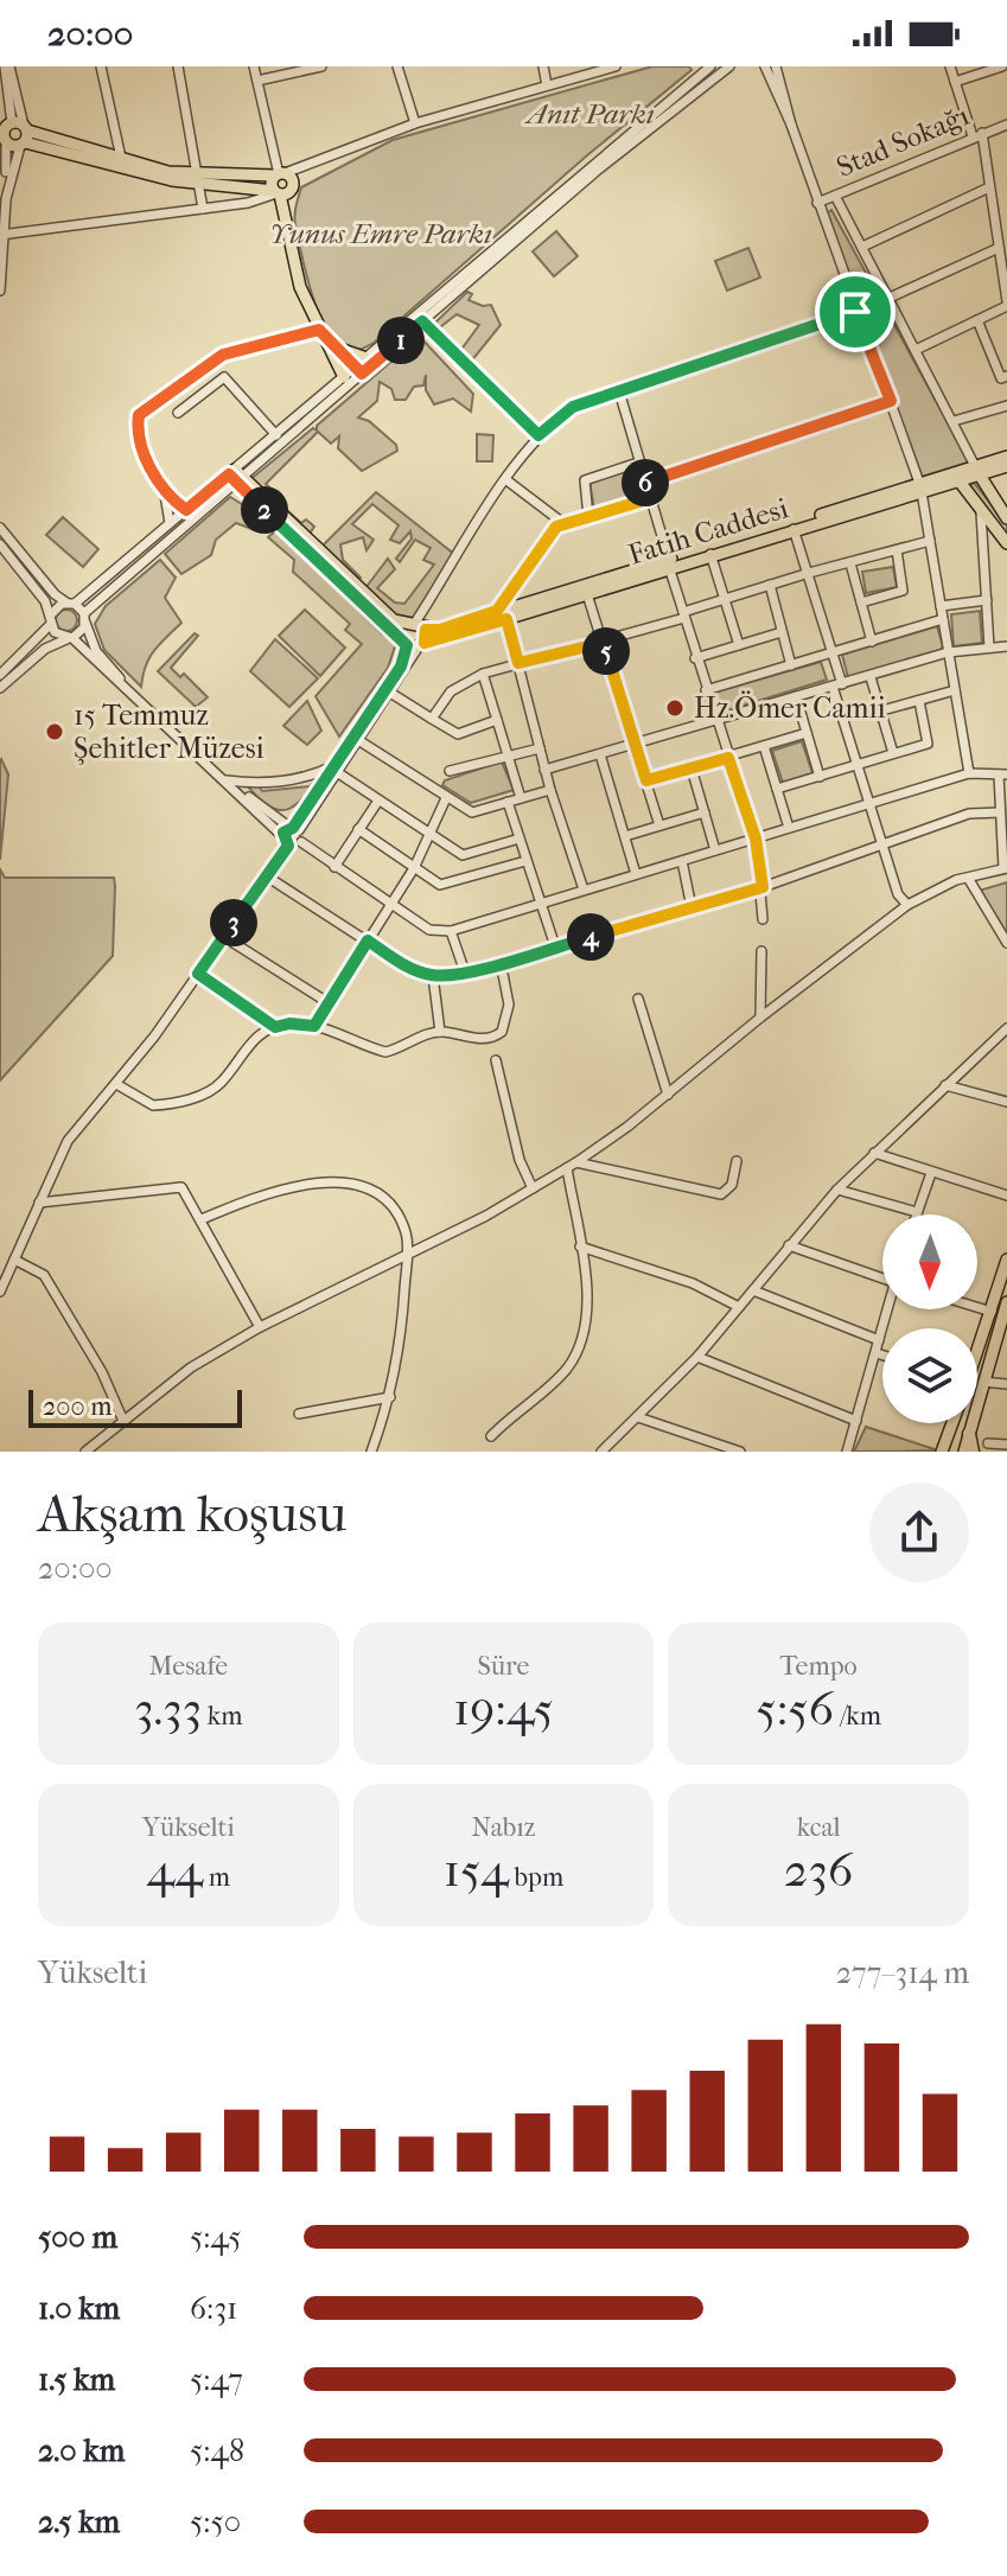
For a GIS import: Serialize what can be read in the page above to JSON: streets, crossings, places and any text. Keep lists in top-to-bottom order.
{
  "streets": {
    "main road": ["Fatih Caddesi"],
    "street": ["Stad Sokağı"]
  },
  "parks": ["Anıt Parkı", "Yunus Emre Parkı"],
  "places": ["Hz.Ömer Camii", "15 Temmuz Şehitler Müzesi"],
  "scale_bar": "200 m",
  "north": "bottom",
  "page": {
    "status": "20:00",
    "pins": [
      "1",
      "6",
      "2",
      "5",
      "3",
      "4"
    ],
    "scale": "200 m",
    "heading": ["Akşam koşusu", "20:00"],
    "stats": [
      ["Mesafe", "3.33 km"],
      ["Süre", "19:45"],
      ["Tempo", "5:56 /km"],
      ["Yükselti", "44 m"],
      ["Nabız", "154 bpm"],
      ["kcal", "236"]
    ],
    "chart": ["Yükselti", "277–314 m"],
    "list": [
      {
        "name": "500 m",
        "note": "5:45"
      },
      {
        "name": "1.0 km",
        "note": "6:31"
      },
      {
        "name": "1.5 km",
        "note": "5:47"
      },
      {
        "name": "2.0 km",
        "note": "5:48"
      },
      {
        "name": "2.5 km",
        "note": "5:50"
      }
    ]
  }
}
